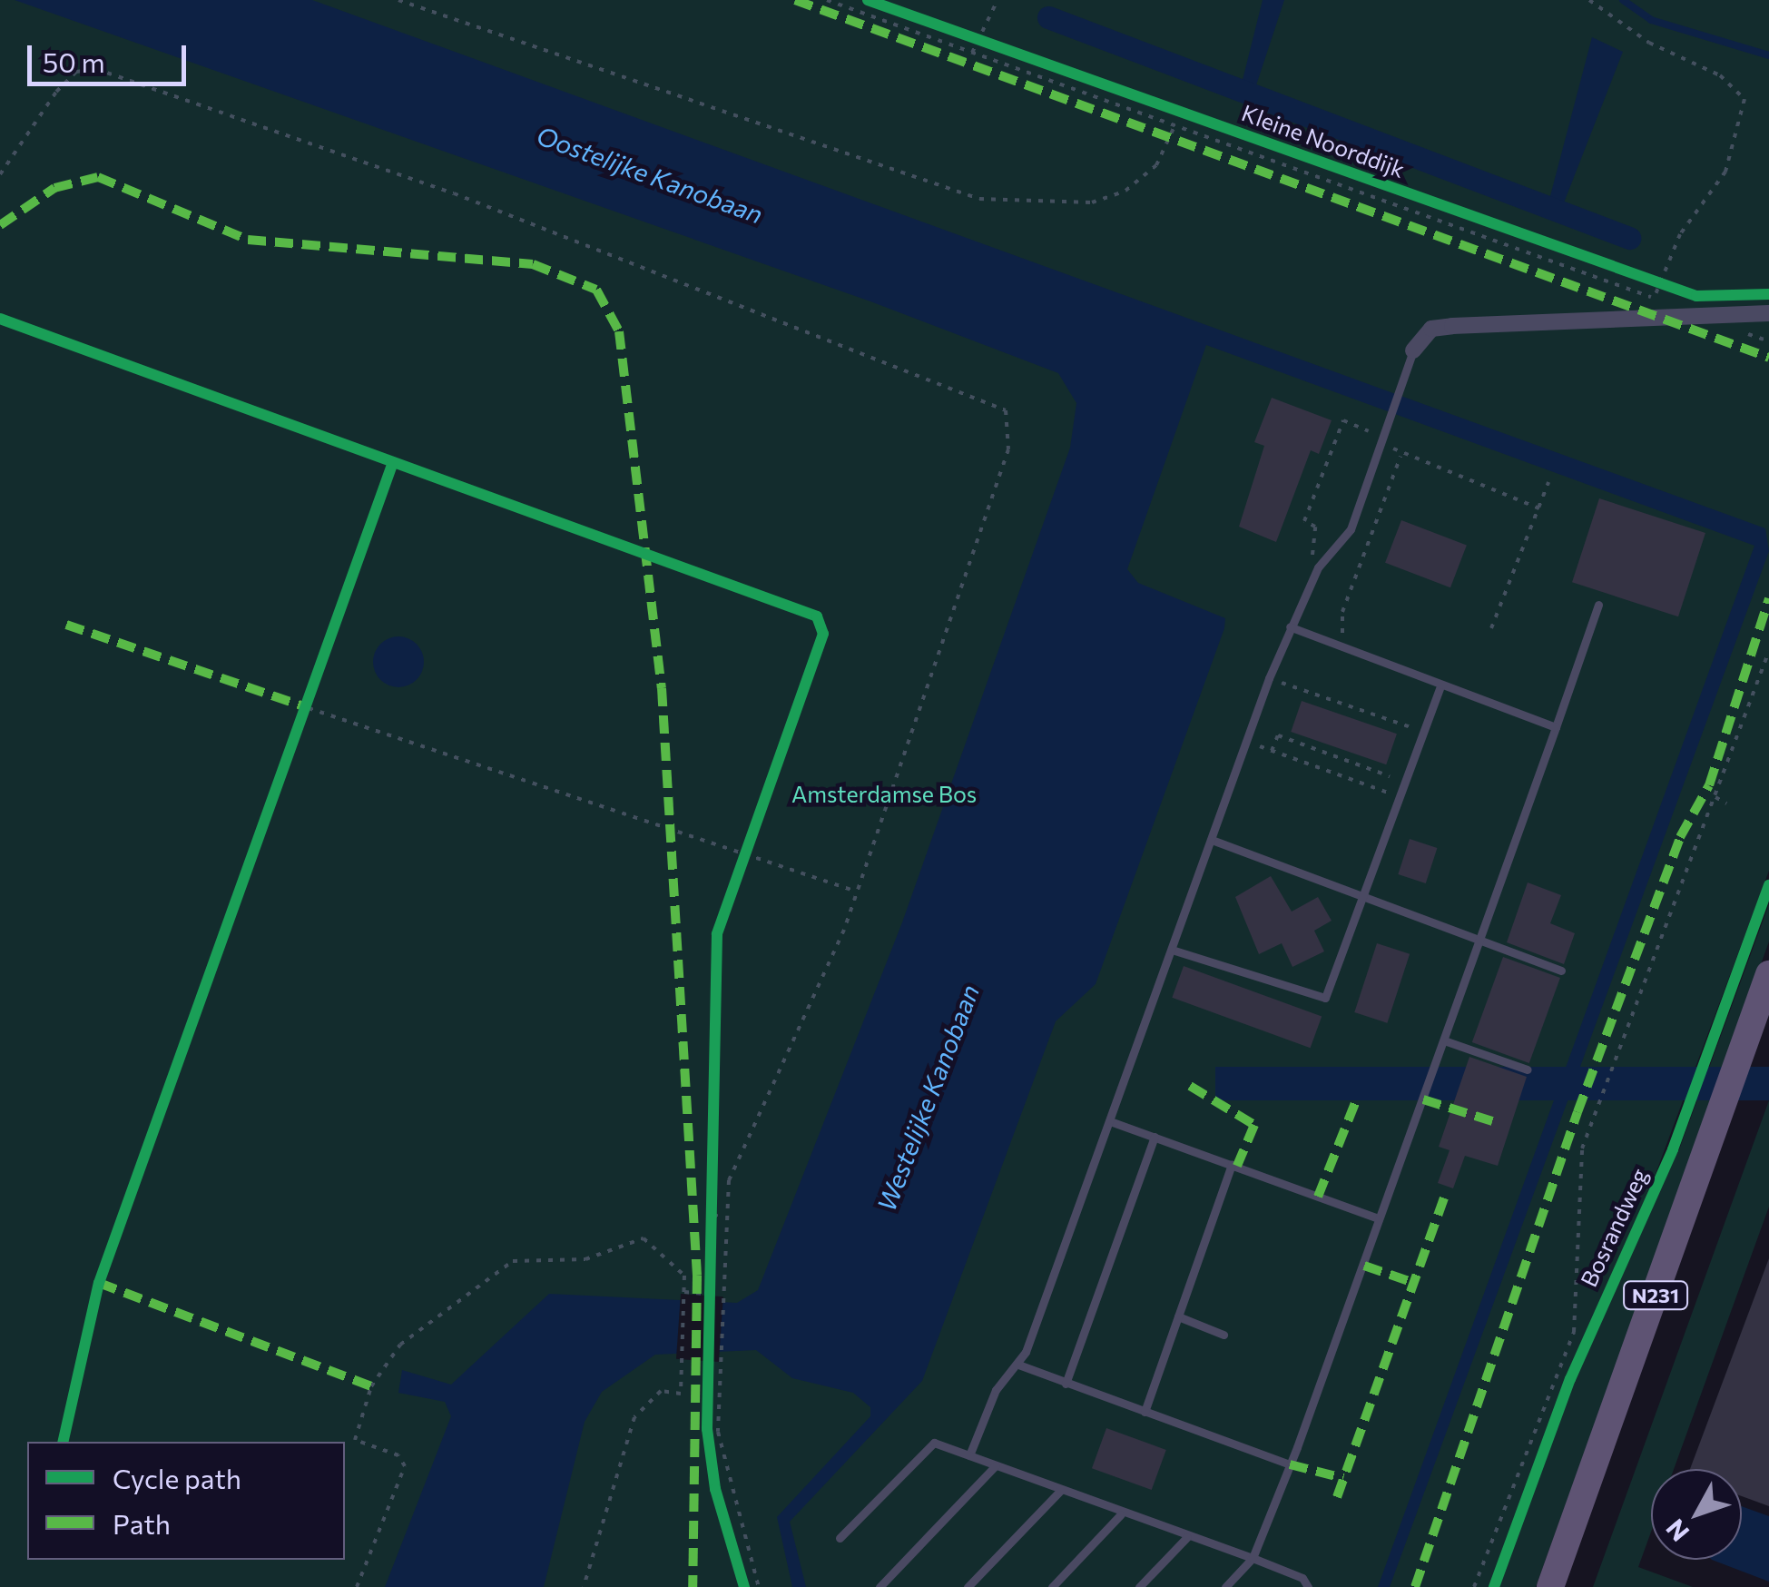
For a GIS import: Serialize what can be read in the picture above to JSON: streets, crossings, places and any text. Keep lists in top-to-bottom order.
{
  "streets": {
    "main road": ["N231"],
    "cycle path": ["Kleine Noorddijk", "Bosrandweg"]
  },
  "water": ["Oostelijke Kanobaan", "Westelijke Kanobaan"],
  "parks": ["Amsterdamse Bos"],
  "legend": ["Cycle path", "Path"],
  "scale_bar": "50 m",
  "north": "bottom left"
}
